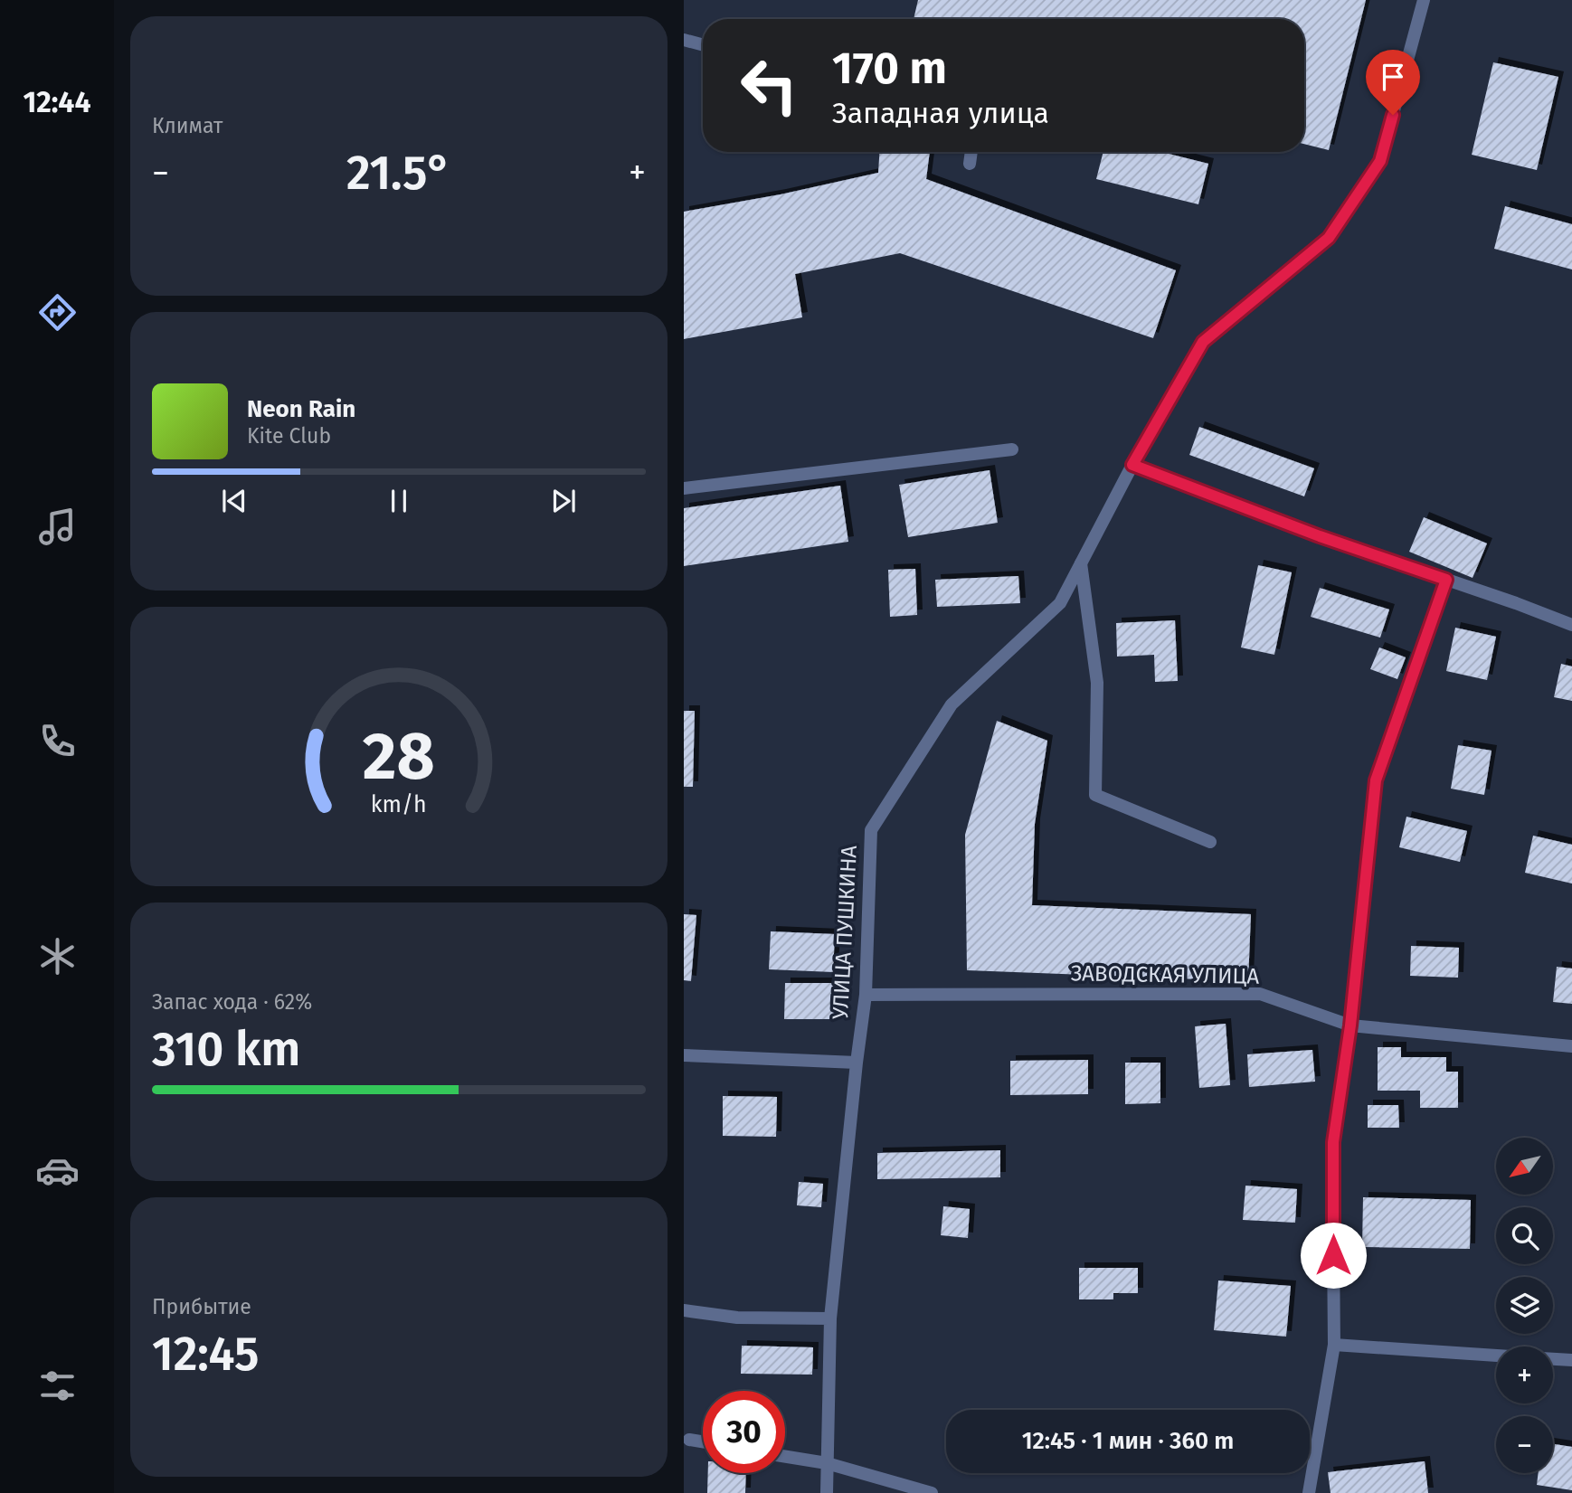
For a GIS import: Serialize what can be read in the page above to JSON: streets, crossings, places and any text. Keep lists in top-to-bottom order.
{
  "streets": {
    "street": ["УЛИЦА ПУШКИНА", "ЗАВОДСКАЯ УЛИЦА"]
  },
  "crossings": [
    ["УЛИЦА ПУШКИНА", "ЗАВОДСКАЯ УЛИЦА"]
  ],
  "north": "bottom left",
  "page": {
    "tabs": "12:44",
    "tile": [
      "Климат",
      ["Запас хода · 62%", "310 km"],
      ["Прибытие", "12:45"]
    ],
    "turn": ["170 m", "Западная улица"],
    "heat": ["−", "21.5°", "+"],
    "song": ["Neon Rain", "Kite Club"],
    "map_buttons": ["+", "−"],
    "limit": "30",
    "trip": "12:45 · 1 мин · 360 m",
    "gauge": ["28", "km/h"]
  }
}
